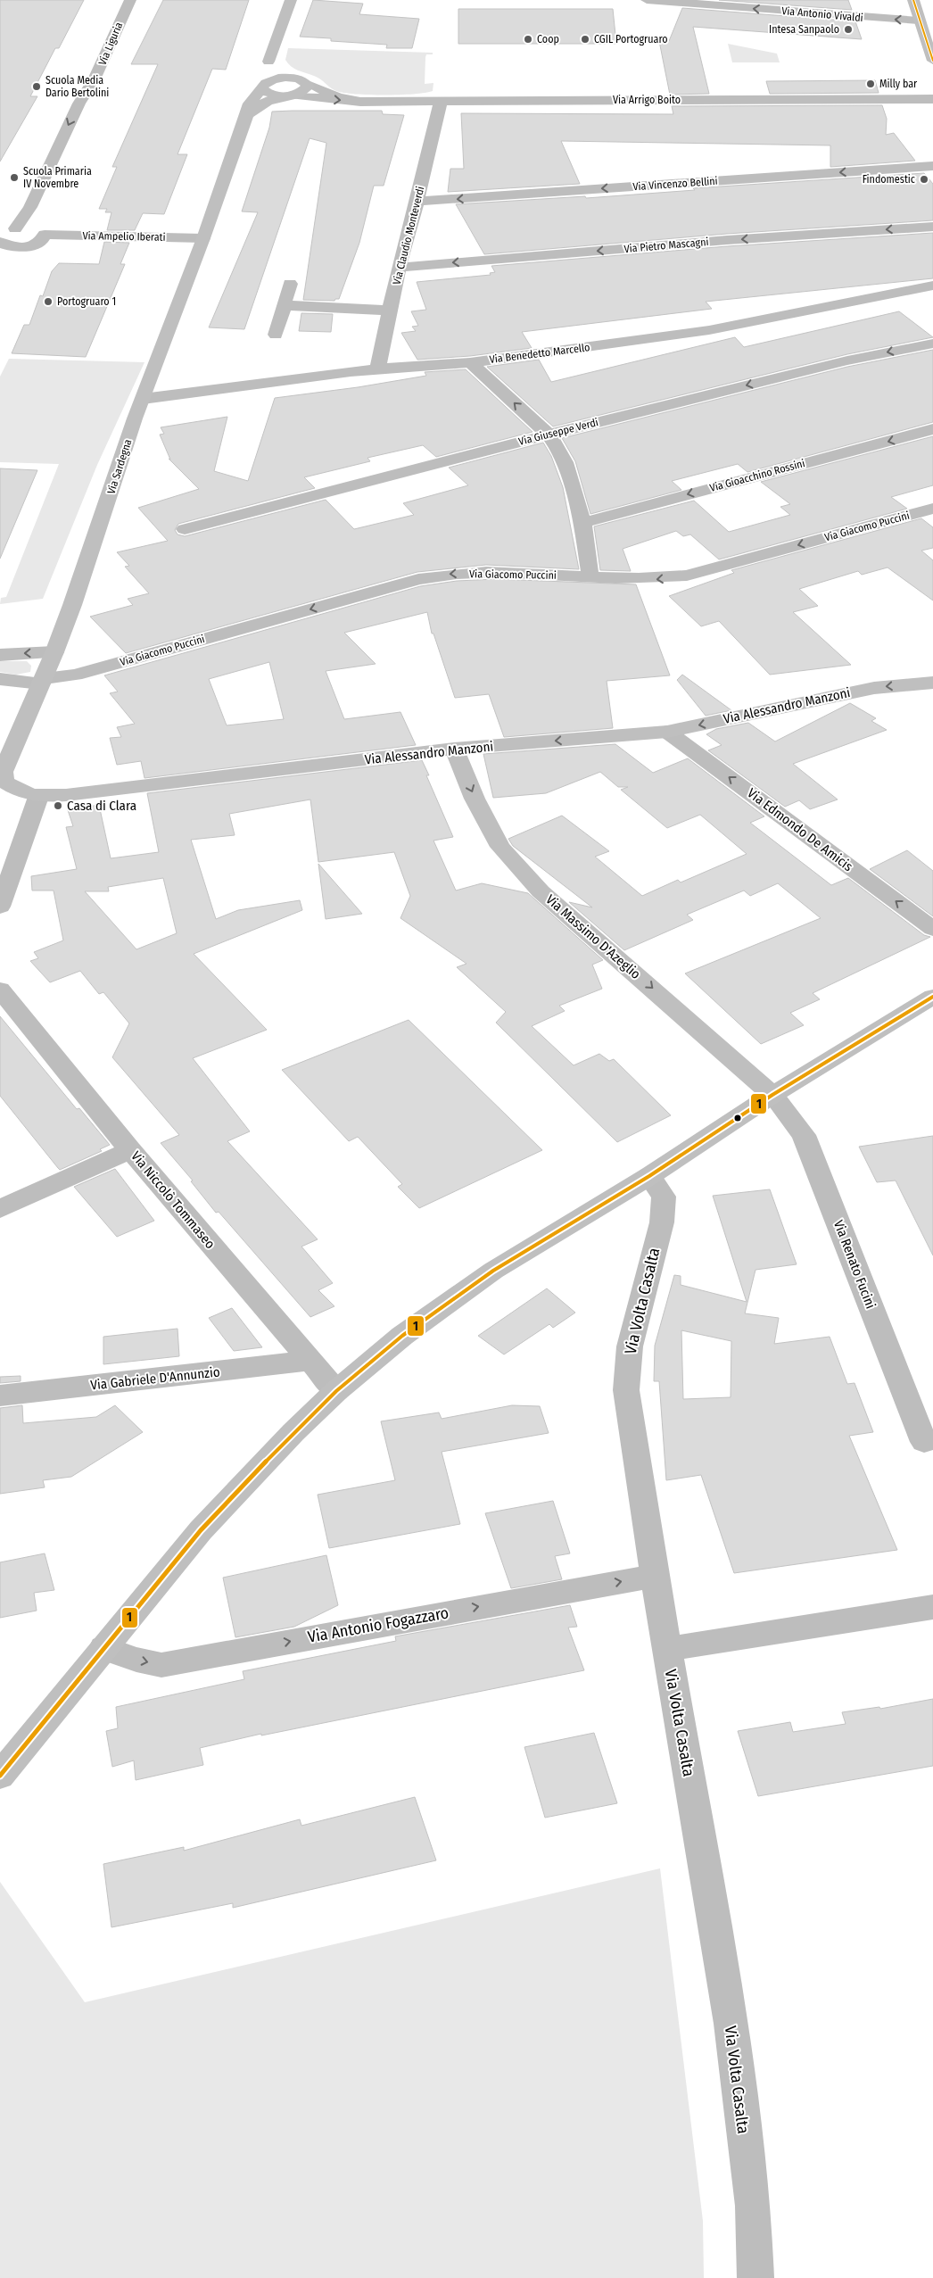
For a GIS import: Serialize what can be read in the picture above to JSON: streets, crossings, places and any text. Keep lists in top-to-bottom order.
{
  "streets": {
    "street": [
      "Via Antonio Vivaldi",
      "Via Liguria",
      "Via Arrigo Boito",
      "Via Vincenzo Bellini",
      "Via Claudio Monteverdi",
      "Via Ampelio Iberati",
      "Via Pietro Mascagni",
      "Via Benedetto Marcello",
      "Via Giuseppe Verdi",
      "Via Sardegna",
      "Via Gioacchino Rossini",
      "Via Giacomo Puccini",
      "Via Alessandro Manzoni",
      "Via Edmondo De Amicis",
      "Via Massimo D'Azeglio",
      "Via Niccolò Tommaseo",
      "Via Renato Fucini",
      "Via Volta Casalta",
      "Via Gabriele D'Annunzio",
      "Via Antonio Fogazzaro"
    ]
  },
  "crossings": [
    ["Via Liguria", "Via Ampelio Iberati"],
    ["Via Arrigo Boito", "Via Claudio Monteverdi"],
    ["Via Vincenzo Bellini", "Via Claudio Monteverdi"],
    ["Via Claudio Monteverdi", "Via Pietro Mascagni"],
    ["Via Claudio Monteverdi", "Via Benedetto Marcello"],
    ["Via Ampelio Iberati", "Via Sardegna"],
    ["Via Benedetto Marcello", "Via Sardegna"],
    ["Via Sardegna", "Via Giacomo Puccini"],
    ["Via Sardegna", "Via Alessandro Manzoni"],
    ["Via Alessandro Manzoni", "Via Edmondo De Amicis"],
    ["Via Alessandro Manzoni", "Via Massimo D'Azeglio"],
    ["Via Massimo D'Azeglio", "Via Renato Fucini"],
    ["Via Niccolò Tommaseo", "Via Gabriele D'Annunzio"],
    ["Via Volta Casalta", "Via Antonio Fogazzaro"]
  ],
  "one_way": [
    "Via Antonio Vivaldi",
    "Via Liguria",
    "Via Vincenzo Bellini",
    "Via Pietro Mascagni",
    "Via Giuseppe Verdi",
    "Via Gioacchino Rossini",
    "Via Giacomo Puccini",
    "Via Alessandro Manzoni",
    "Via Edmondo De Amicis",
    "Via Massimo D'Azeglio",
    "Via Antonio Fogazzaro"
  ],
  "places": [
    "Intesa Sanpaolo",
    "Coop",
    "CGIL Portogruaro",
    "Milly bar",
    "Scuola Media Dario Bertolini",
    "Scuola Primaria IV Novembre",
    "Findomestic",
    "Portogruaro 1",
    "Casa di Clara"
  ],
  "lines": ["transit line 1"]
}
